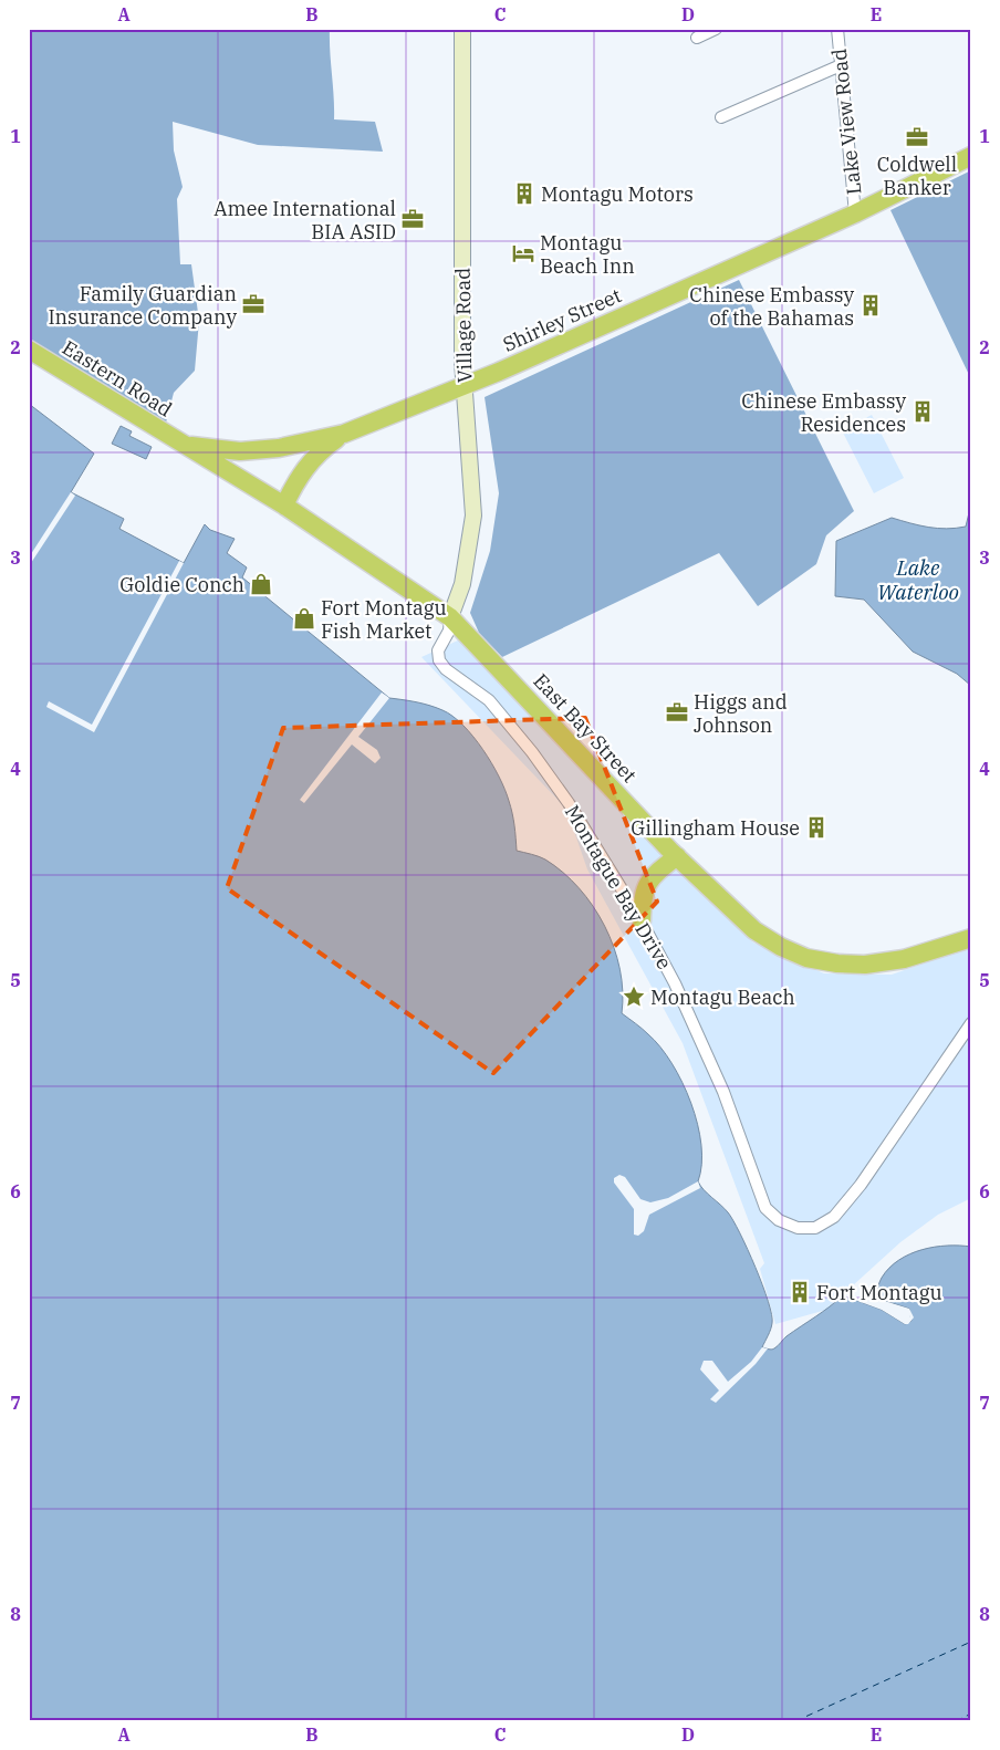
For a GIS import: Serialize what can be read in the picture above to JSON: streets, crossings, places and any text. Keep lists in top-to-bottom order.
{
  "streets": {
    "highway": ["Shirley Street", "Eastern Road", "East Bay Street"],
    "main road": ["Village Road"],
    "street": ["Lake View Road", "Montague Bay Drive"]
  },
  "crossings": [
    ["Lake View Road", "Shirley Street"],
    ["Shirley Street", "Village Road"],
    ["Shirley Street", "Eastern Road"],
    ["Shirley Street", "East Bay Street"],
    ["Village Road", "East Bay Street"],
    ["Village Road", "Montague Bay Drive"],
    ["Eastern Road", "East Bay Street"],
    ["East Bay Street", "Montague Bay Drive"]
  ],
  "water": ["Lake Waterloo"],
  "places": {
    "office": [
      "Coldwell Banker",
      "Amee International BIA ASID",
      "Family Guardian Insurance Company",
      "Higgs and Johnson"
    ],
    "building": [
      "Montagu Motors",
      "Chinese Embassy of the Bahamas",
      "Chinese Embassy Residences",
      "Gillingham House",
      "Fort Montagu"
    ],
    "hotel": ["Montagu Beach Inn"],
    "shop": ["Goldie Conch", "Fort Montagu Fish Market"],
    "place": ["Montagu Beach"]
  },
  "grid": {
    "columns": [
      "A",
      "B",
      "C",
      "D",
      "E"
    ],
    "rows": [
      "1",
      "2",
      "3",
      "4",
      "5",
      "6",
      "7",
      "8"
    ]
  }
}
